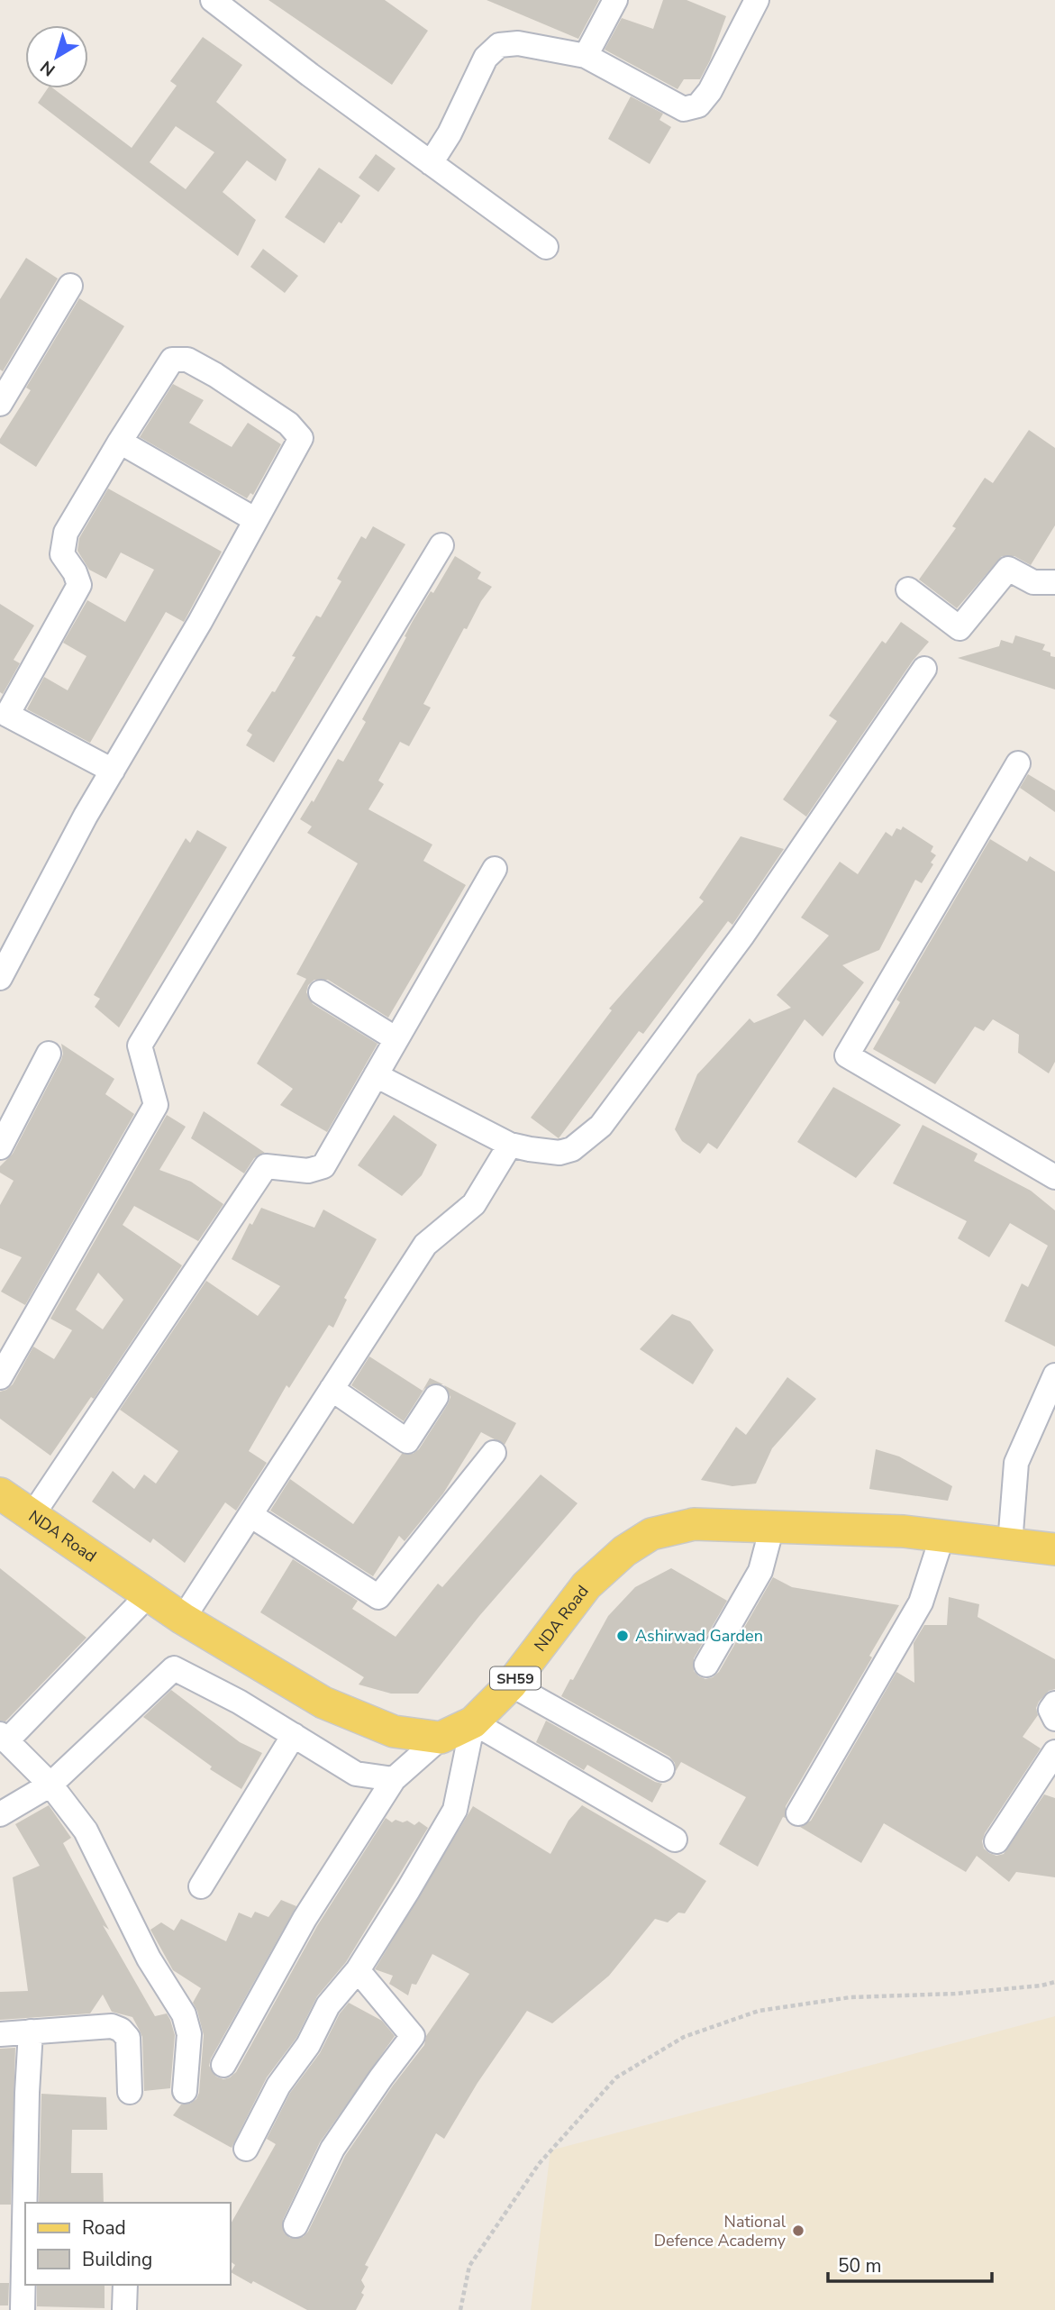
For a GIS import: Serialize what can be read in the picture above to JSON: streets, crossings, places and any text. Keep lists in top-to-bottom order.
{
  "streets": {
    "main road": ["NDA Road", "SH59"]
  },
  "places": ["Ashirwad Garden", "National Defence Academy"],
  "legend": ["Road", "Building"],
  "scale_bar": "50 m",
  "north": "bottom left"
}
